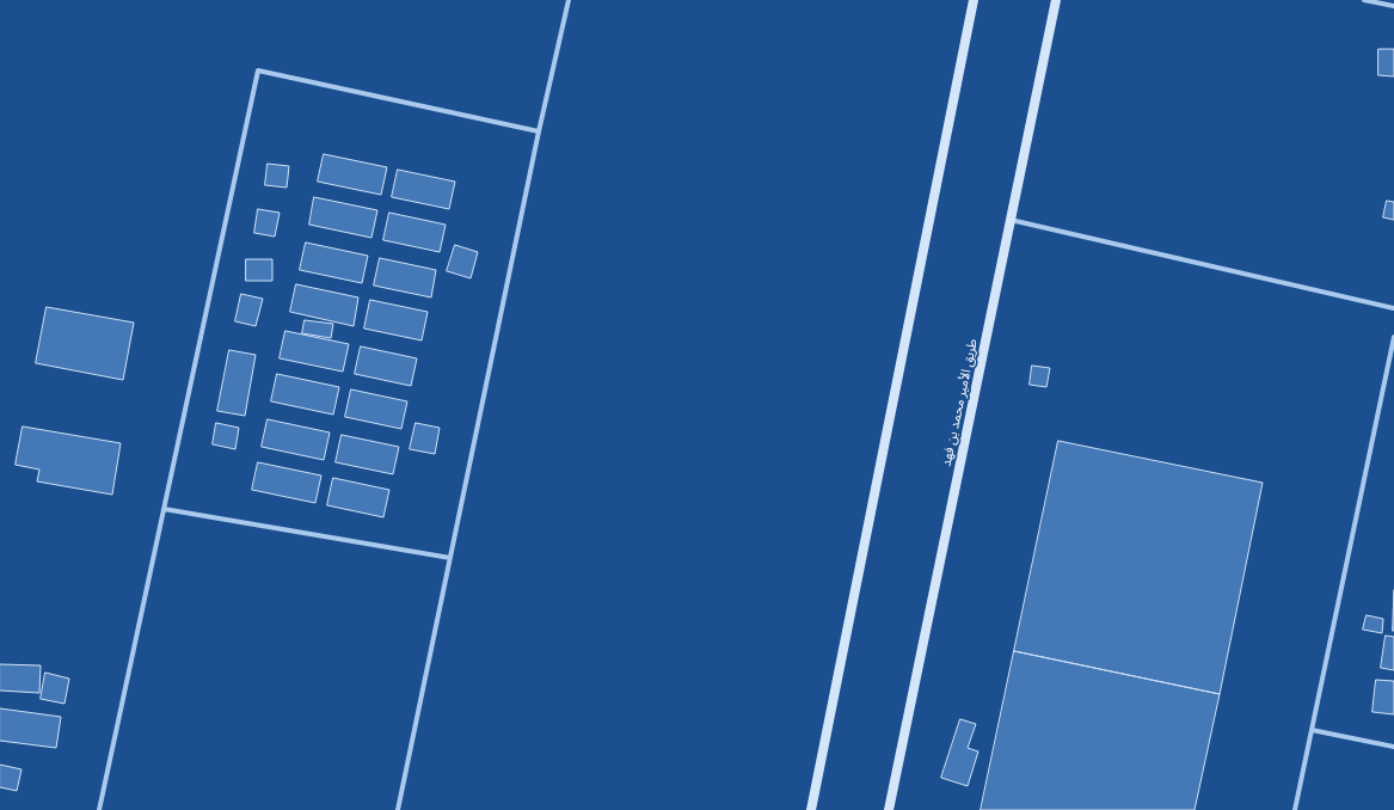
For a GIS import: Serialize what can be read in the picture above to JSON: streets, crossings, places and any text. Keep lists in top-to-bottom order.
{
  "streets": {
    "street": ["طريق الأمير محمد بن فهد"]
  }
}
